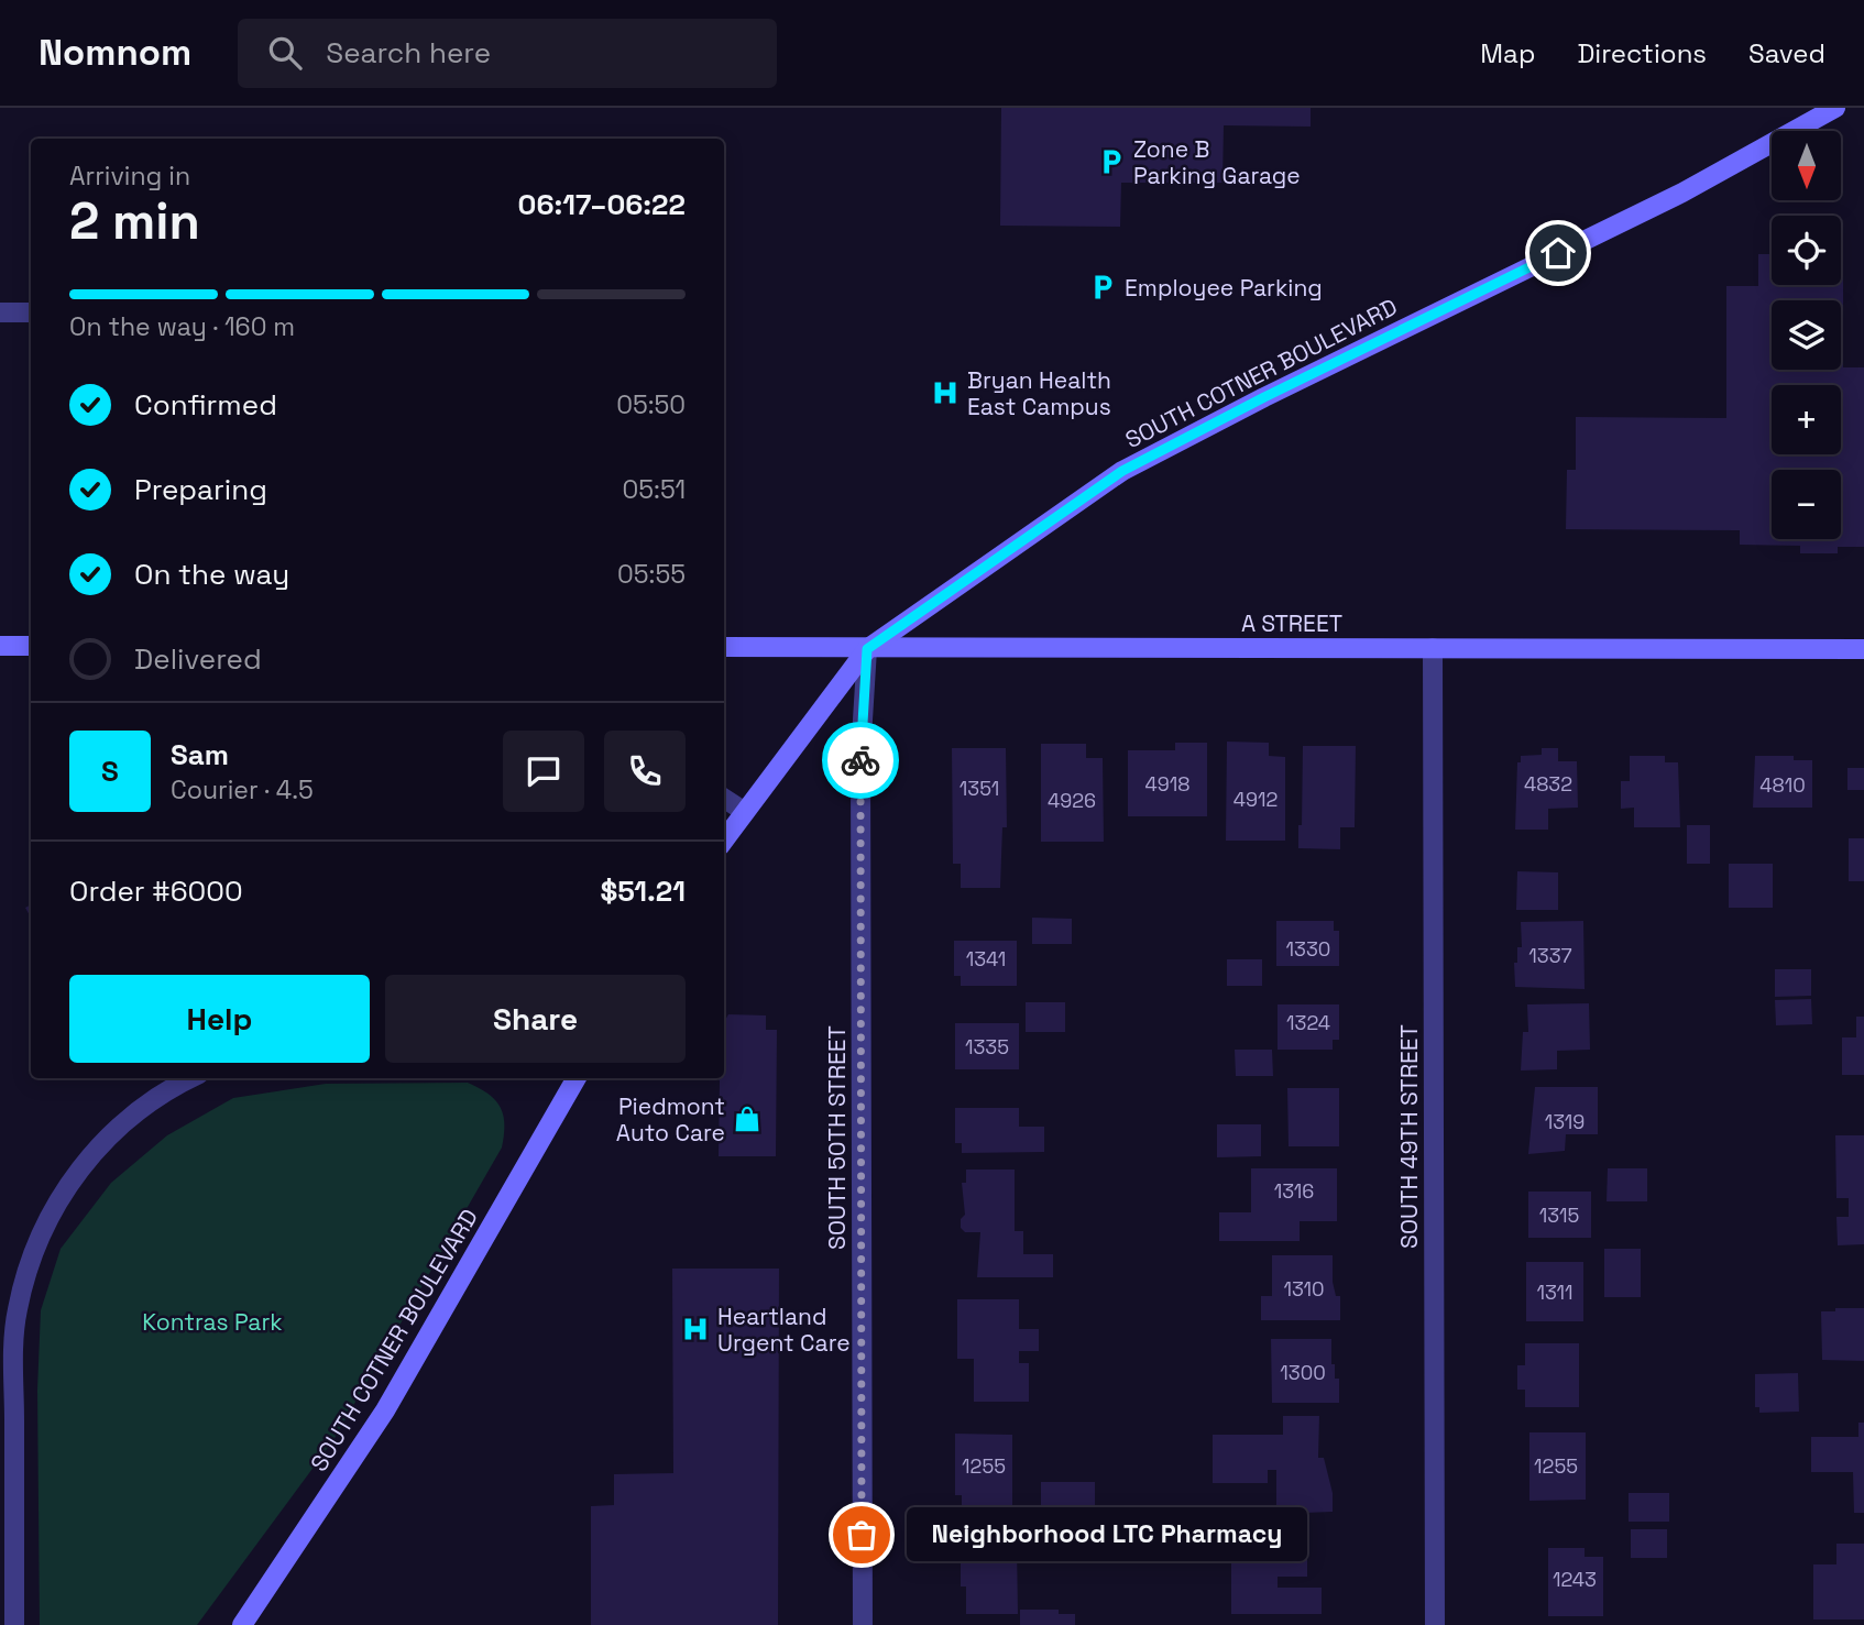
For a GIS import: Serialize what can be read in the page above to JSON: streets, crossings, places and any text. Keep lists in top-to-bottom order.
{
  "streets": {
    "main road": ["SOUTH COTNER BOULEVARD", "A STREET"],
    "street": ["SOUTH 49TH STREET", "SOUTH 50TH STREET"]
  },
  "crossings": [
    ["SOUTH COTNER BOULEVARD", "A STREET"],
    ["SOUTH COTNER BOULEVARD", "SOUTH 50TH STREET"],
    ["A STREET", "SOUTH 49TH STREET"],
    ["A STREET", "SOUTH 50TH STREET"]
  ],
  "parks": ["Kontras Park"],
  "places": {
    "parking": ["Zone B Parking Garage", "Employee Parking"],
    "hospital": ["Bryan Health East Campus", "Heartland Urgent Care"],
    "shop": ["Piedmont Auto Care"],
    "other": ["Neighborhood LTC Pharmacy"]
  },
  "house_numbers": [
    "4918",
    "4832",
    "4810",
    "1351",
    "4912",
    "4926",
    "1330",
    "1337",
    "1341",
    "1324",
    "1335",
    "1319",
    "1316",
    "1315",
    "1310",
    "1311",
    "1300",
    "1255",
    "1255",
    "1243"
  ],
  "north": "bottom",
  "page": {
    "header": "Nomnom",
    "search": "Search here",
    "nav": ["Map", "Directions", "Saved"],
    "map_buttons": ["+", "−"],
    "heading": ["2 min", "Arriving in", "06:17–06:22"],
    "panel": [
      "Sam",
      "Courier · 4.5",
      "Order #6000",
      "$51.21"
    ],
    "bar": "On the way · 160 m",
    "list": [
      ["Confirmed", "05:50"],
      ["Preparing", "05:51"],
      ["On the way", "05:55"],
      "Delivered"
    ],
    "round": "S",
    "buttons": ["Help", "Share"],
    "bubble": "Neighborhood LTC Pharmacy"
  }
}
